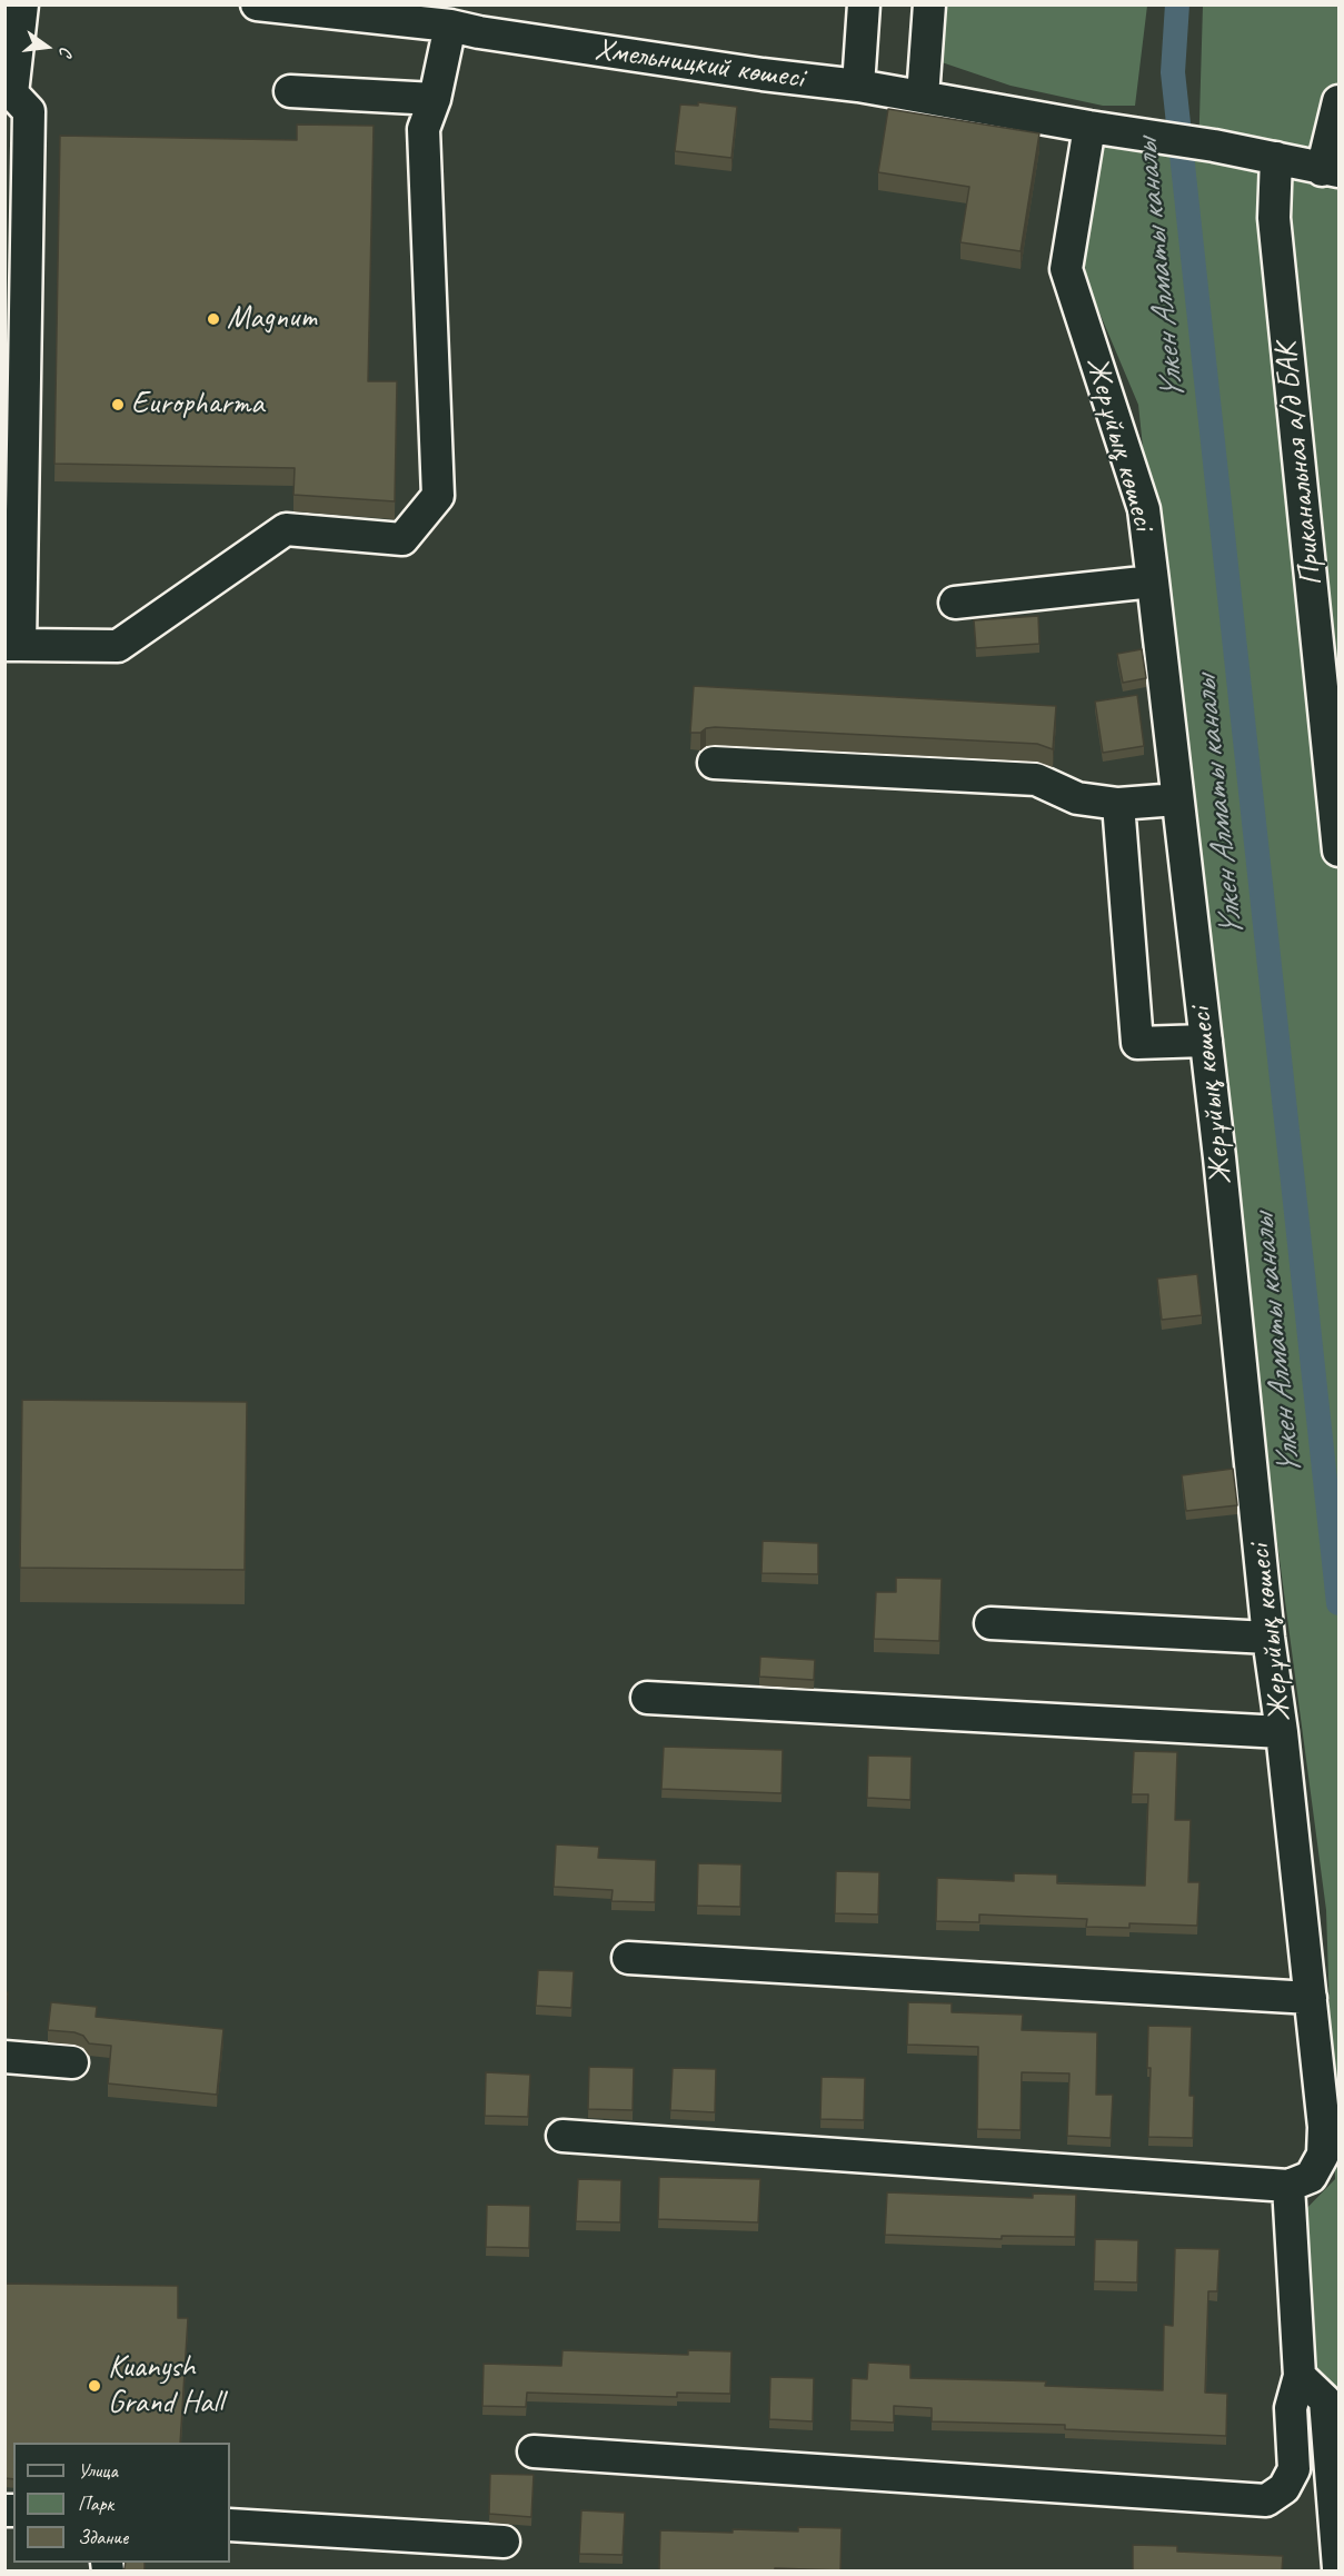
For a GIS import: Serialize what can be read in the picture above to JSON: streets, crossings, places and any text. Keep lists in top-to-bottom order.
{
  "streets": {
    "street": ["Хмельницкий көшесі", "Жерұйық көшесі", "Приканальная а/д БАК"]
  },
  "crossings": [
    ["Хмельницкий көшесі", "Жерұйық көшесі"],
    ["Хмельницкий көшесі", "Приканальная а/д БАК"]
  ],
  "water": ["Үлкен Алматы каналы"],
  "places": ["Magnum", "Europharma", "Kuanysh Grand Hall"],
  "legend": ["Улица", "Парк", "Здание"],
  "north": "right"
}
